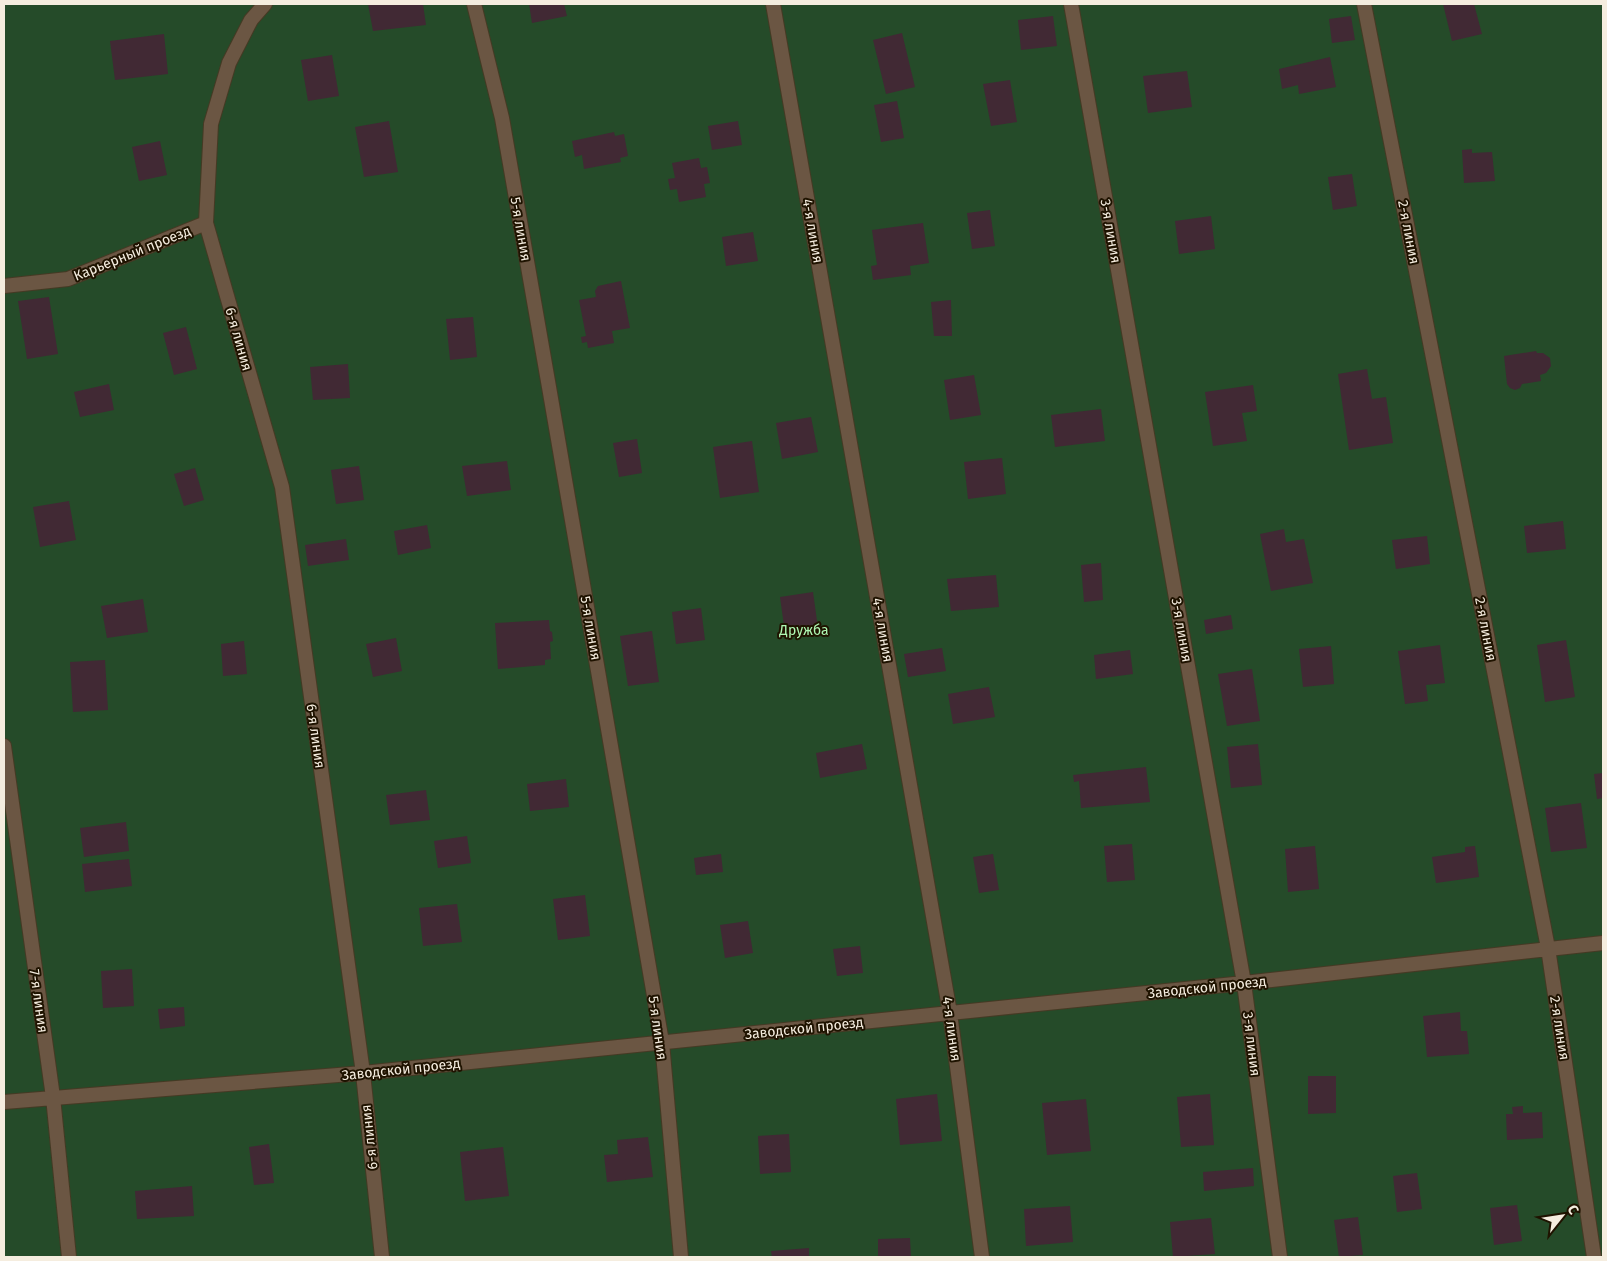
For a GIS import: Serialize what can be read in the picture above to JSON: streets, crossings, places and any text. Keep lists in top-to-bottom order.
{
  "streets": {
    "street": [
      "5-я линия",
      "4-я линия",
      "3-я линия",
      "2-я линия",
      "Карьерный проезд",
      "6-я линия",
      "Заводской проезд",
      "7-я линия"
    ]
  },
  "crossings": [
    ["5-я линия", "Заводской проезд"],
    ["4-я линия", "Заводской проезд"],
    ["3-я линия", "Заводской проезд"],
    ["2-я линия", "Заводской проезд"],
    ["Карьерный проезд", "6-я линия"],
    ["6-я линия", "Заводской проезд"],
    ["Заводской проезд", "7-я линия"]
  ],
  "parks": ["Дружба"],
  "north": "top right"
}
